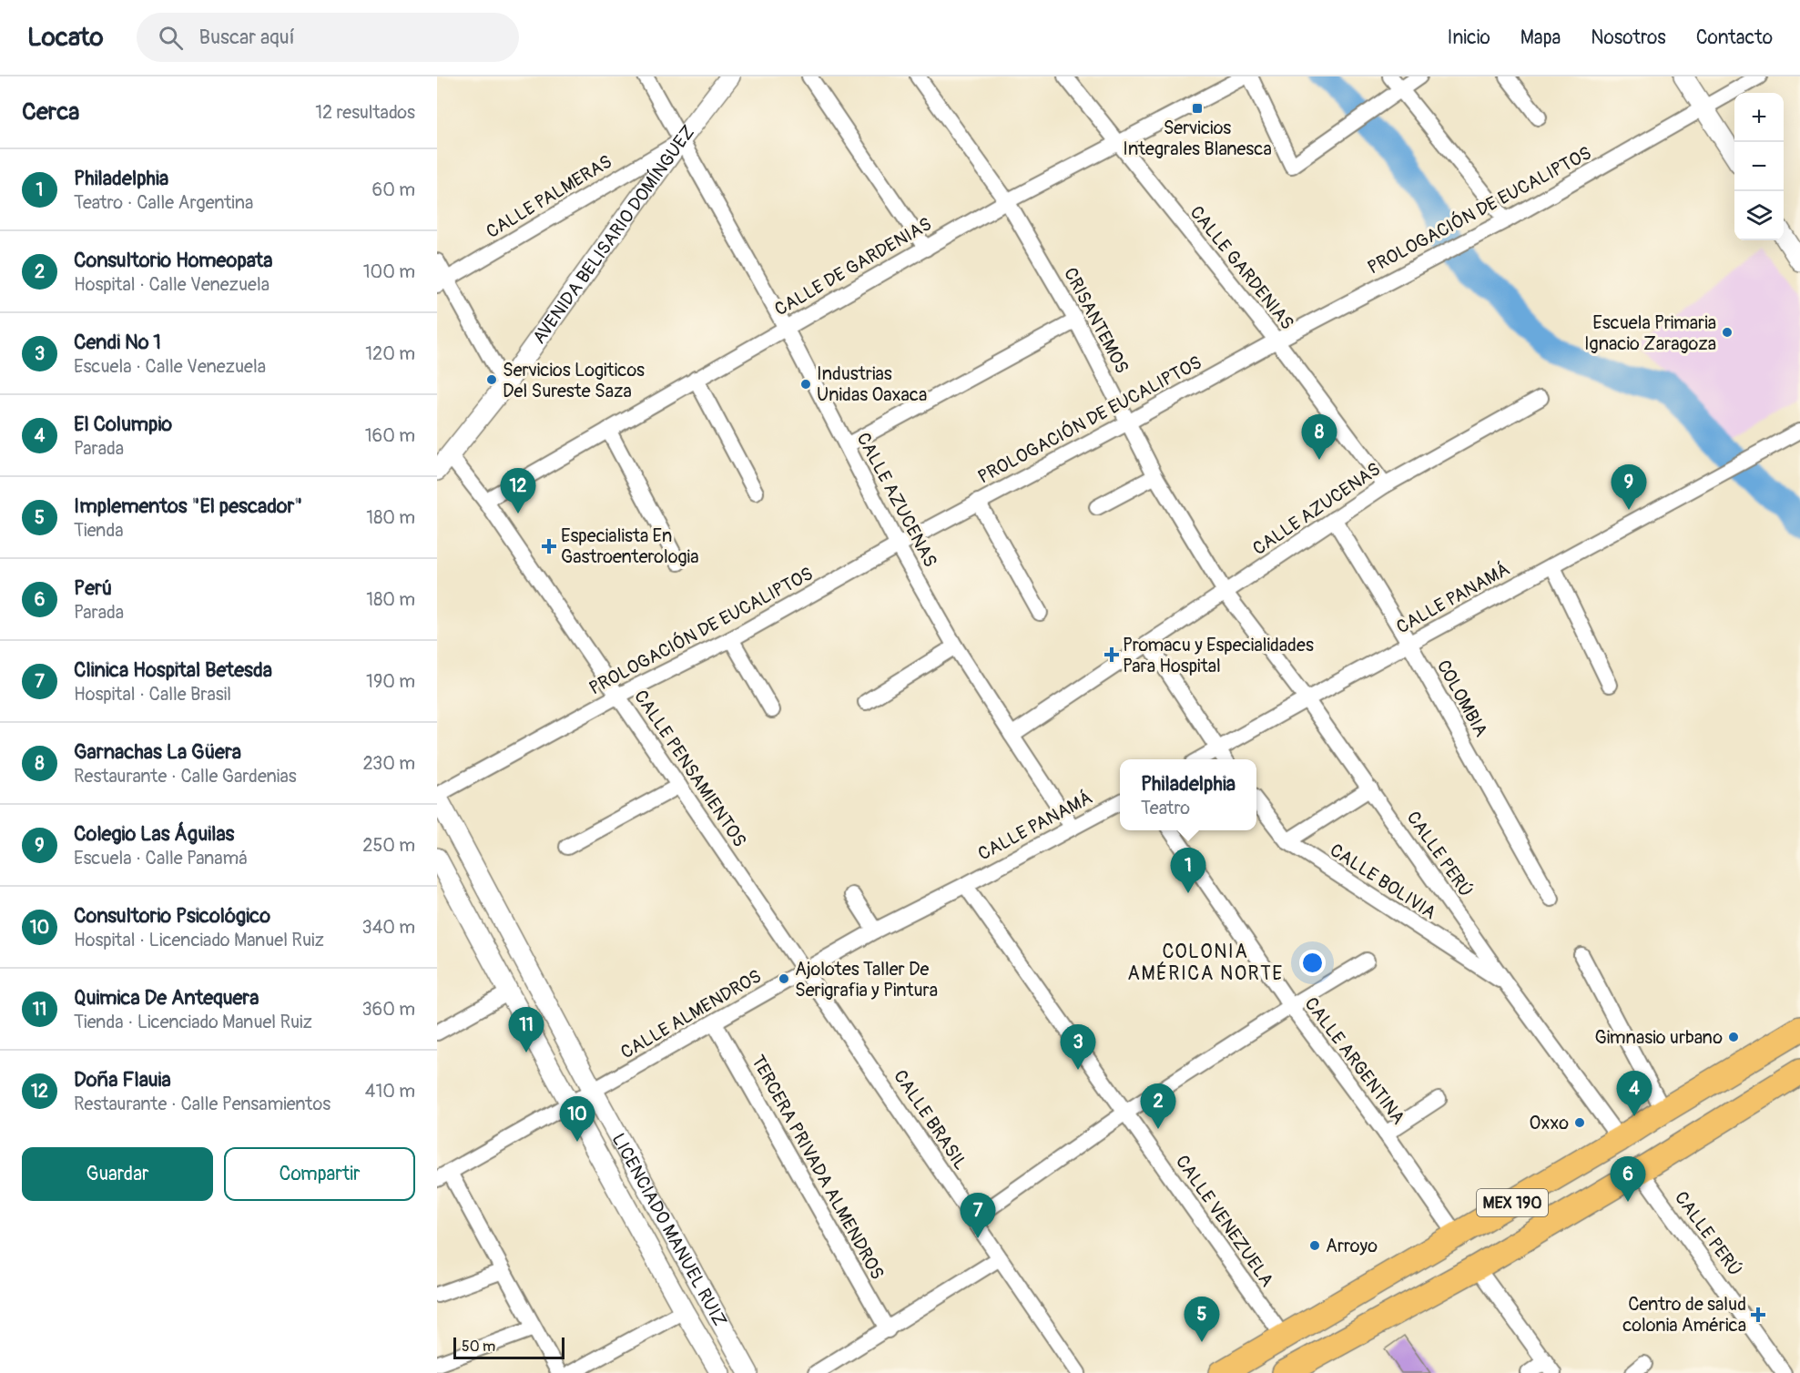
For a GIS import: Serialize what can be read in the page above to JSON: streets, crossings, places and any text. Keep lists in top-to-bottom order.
{
  "streets": {
    "main road": ["MEX 190"],
    "street": [
      "CALLE PALMERAS",
      "PROLOGACIÓN DE EUCALIPTOS",
      "AVENIDA BELISARIO DOMÍNGUEZ",
      "CALLE DE GARDENIAS",
      "CALLE GARDENIAS",
      "CRISANTEMOS",
      "CALLE AZUCENAS",
      "CALLE PANAMÁ",
      "COLOMBIA",
      "CALLE PENSAMIENTOS",
      "CALLE PERÚ",
      "CALLE BOLIVIA",
      "CALLE ALMENDROS",
      "CALLE ARGENTINA",
      "CALLE BRASIL",
      "TERCERA PRIVADA ALMENDROS",
      "CALLE VENEZUELA",
      "LICENCIADO MANUEL RUIZ"
    ]
  },
  "crossings": [
    ["CALLE PALMERAS", "AVENIDA BELISARIO DOMÍNGUEZ"],
    ["CALLE PALMERAS", "CALLE AZUCENAS"],
    ["PROLOGACIÓN DE EUCALIPTOS", "CALLE GARDENIAS"],
    ["PROLOGACIÓN DE EUCALIPTOS", "CRISANTEMOS"],
    ["PROLOGACIÓN DE EUCALIPTOS", "CALLE AZUCENAS"],
    ["PROLOGACIÓN DE EUCALIPTOS", "CALLE PENSAMIENTOS"],
    ["PROLOGACIÓN DE EUCALIPTOS", "LICENCIADO MANUEL RUIZ"],
    ["AVENIDA BELISARIO DOMÍNGUEZ", "CALLE AZUCENAS"],
    ["AVENIDA BELISARIO DOMÍNGUEZ", "CALLE PENSAMIENTOS"],
    ["CALLE DE GARDENIAS", "CALLE GARDENIAS"],
    ["CALLE DE GARDENIAS", "CRISANTEMOS"],
    ["CALLE DE GARDENIAS", "CALLE AZUCENAS"],
    ["CALLE DE GARDENIAS", "CALLE PENSAMIENTOS"],
    ["CALLE GARDENIAS", "CALLE AZUCENAS"],
    ["CRISANTEMOS", "CALLE AZUCENAS"],
    ["CRISANTEMOS", "CALLE PERÚ"],
    ["CALLE AZUCENAS", "CALLE PANAMÁ"],
    ["CALLE AZUCENAS", "COLOMBIA"],
    ["CALLE AZUCENAS", "CALLE PERÚ"],
    ["CALLE PANAMÁ", "COLOMBIA"],
    ["CALLE PANAMÁ", "CALLE PERÚ"],
    ["CALLE PANAMÁ", "CALLE ALMENDROS"],
    ["CALLE PANAMÁ", "CALLE VENEZUELA"],
    ["CALLE PENSAMIENTOS", "CALLE ALMENDROS"],
    ["CALLE PENSAMIENTOS", "CALLE BRASIL"],
    ["CALLE PERÚ", "CALLE BOLIVIA"],
    ["CALLE PERÚ", "MEX 190"],
    ["CALLE ALMENDROS", "CALLE BRASIL"],
    ["CALLE ALMENDROS", "TERCERA PRIVADA ALMENDROS"],
    ["CALLE ALMENDROS", "CALLE VENEZUELA"],
    ["CALLE ALMENDROS", "LICENCIADO MANUEL RUIZ"],
    ["CALLE ARGENTINA", "MEX 190"],
    ["MEX 190", "CALLE VENEZUELA"]
  ],
  "districts": ["COLONIA AMÉRICA NORTE"],
  "places": {
    "transit": ["Servicios Integrales Blanesca"],
    "other": [
      "Escuela Primaria Ignacio Zaragoza",
      "Servicios Logiticos Del Sureste Saza",
      "Industrias Unidas Oaxaca",
      "Ajolotes Taller De Serigrafia y Pintura",
      "Gimnasio urbano",
      "Oxxo",
      "Arroyo"
    ],
    "health": ["Especialista En Gastroenterologia", "Promacu y Especialidades Para Hospital", "Centro de salud colonia América"]
  },
  "scale_bar": "50 m",
  "page": {
    "header": "Locato",
    "search": "Buscar aquí",
    "nav": [
      "Inicio",
      "Mapa",
      "Nosotros",
      "Contacto"
    ],
    "heading": ["Cerca", "12 resultados"],
    "map_buttons": ["+", "−"],
    "list": [
      {
        "mark": "1",
        "name": "Philadelphia",
        "note": "Teatro · Calle Argentina",
        "value": "60 m"
      },
      {
        "mark": "2",
        "name": "Consultorio Homeopata",
        "note": "Hospital · Calle Venezuela",
        "value": "100 m"
      },
      {
        "mark": "3",
        "name": "Cendi No 1",
        "note": "Escuela · Calle Venezuela",
        "value": "120 m"
      },
      {
        "mark": "4",
        "name": "El Columpio",
        "note": "Parada",
        "value": "160 m"
      },
      {
        "mark": "5",
        "name": "Implementos \"El pescador\"",
        "note": "Tienda",
        "value": "180 m"
      },
      {
        "mark": "6",
        "name": "Perú",
        "note": "Parada",
        "value": "180 m"
      },
      {
        "mark": "7",
        "name": "Clinica Hospital Betesda",
        "note": "Hospital · Calle Brasil",
        "value": "190 m"
      },
      {
        "mark": "8",
        "name": "Garnachas La Güera",
        "note": "Restaurante · Calle Gardenias",
        "value": "230 m"
      },
      {
        "mark": "9",
        "name": "Colegio Las Águilas",
        "note": "Escuela · Calle Panamá",
        "value": "250 m"
      },
      {
        "mark": "10",
        "name": "Consultorio Psicológico",
        "note": "Hospital · Licenciado Manuel Ruiz",
        "value": "340 m"
      },
      {
        "mark": "11",
        "name": "Quimica De Antequera",
        "note": "Tienda · Licenciado Manuel Ruiz",
        "value": "360 m"
      },
      {
        "mark": "12",
        "name": "Doña Flauia",
        "note": "Restaurante · Calle Pensamientos",
        "value": "410 m"
      }
    ],
    "pins": [
      "8",
      "9",
      "12",
      "1",
      "11",
      "3",
      "4",
      "2",
      "10",
      "6",
      "7",
      "5"
    ],
    "popup": ["Philadelphia", "Teatro"],
    "buttons": ["Guardar", "Compartir"],
    "scale": "50 m"
  }
}
